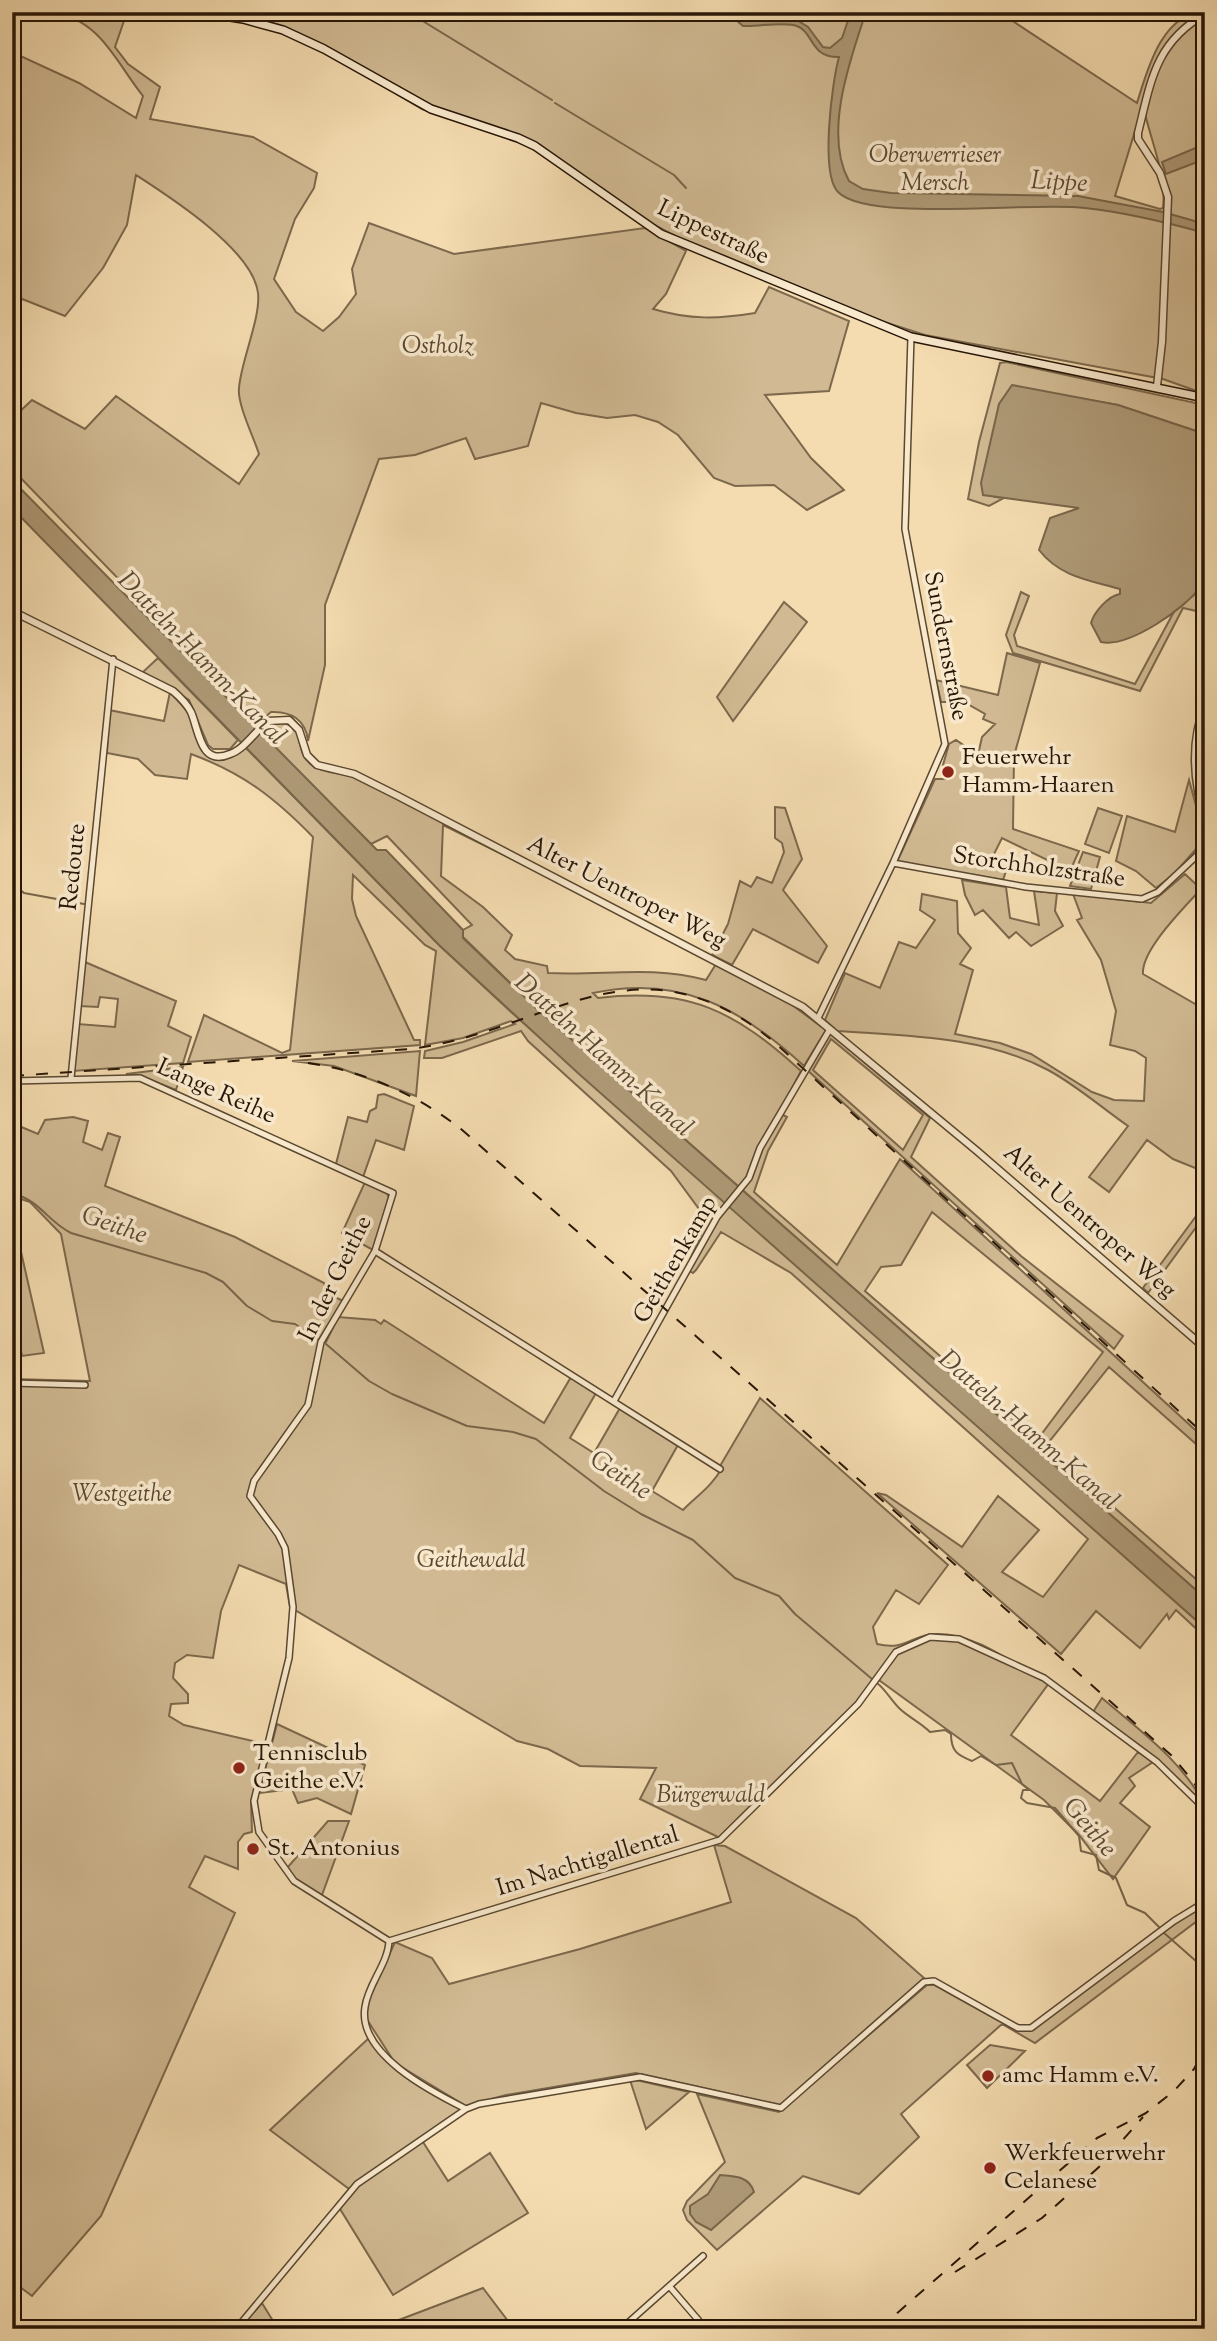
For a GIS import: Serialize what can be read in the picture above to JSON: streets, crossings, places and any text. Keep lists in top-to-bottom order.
{
  "streets": {
    "main road": ["Lippestraße"],
    "street": [
      "Sundernstraße",
      "Redoute",
      "Storchholzstraße",
      "Alter Uentroper Weg",
      "Lange Reihe",
      "Geithenkamp",
      "In der Geithe",
      "Im Nachtigallental"
    ]
  },
  "crossings": [
    ["Lippestraße", "Sundernstraße"],
    ["Sundernstraße", "Storchholzstraße"],
    ["Sundernstraße", "Alter Uentroper Weg"],
    ["Redoute", "Alter Uentroper Weg"],
    ["Redoute", "Lange Reihe"],
    ["Alter Uentroper Weg", "Geithenkamp"],
    ["Lange Reihe", "In der Geithe"],
    ["In der Geithe", "Im Nachtigallental"]
  ],
  "water": ["Lippe", "Datteln-Hamm-Kanal", "Geithe"],
  "parks": [
    "Oberwerrieser Mersch",
    "Ostholz",
    "Westgeithe",
    "Geithewald",
    "Bürgerwald"
  ],
  "places": [
    "Feuerwehr Hamm-Haaren",
    "Tennisclub Geithe e.V.",
    "St. Antonius",
    "amc Hamm e.V.",
    "Werkfeuerwehr Celanese"
  ]
}
